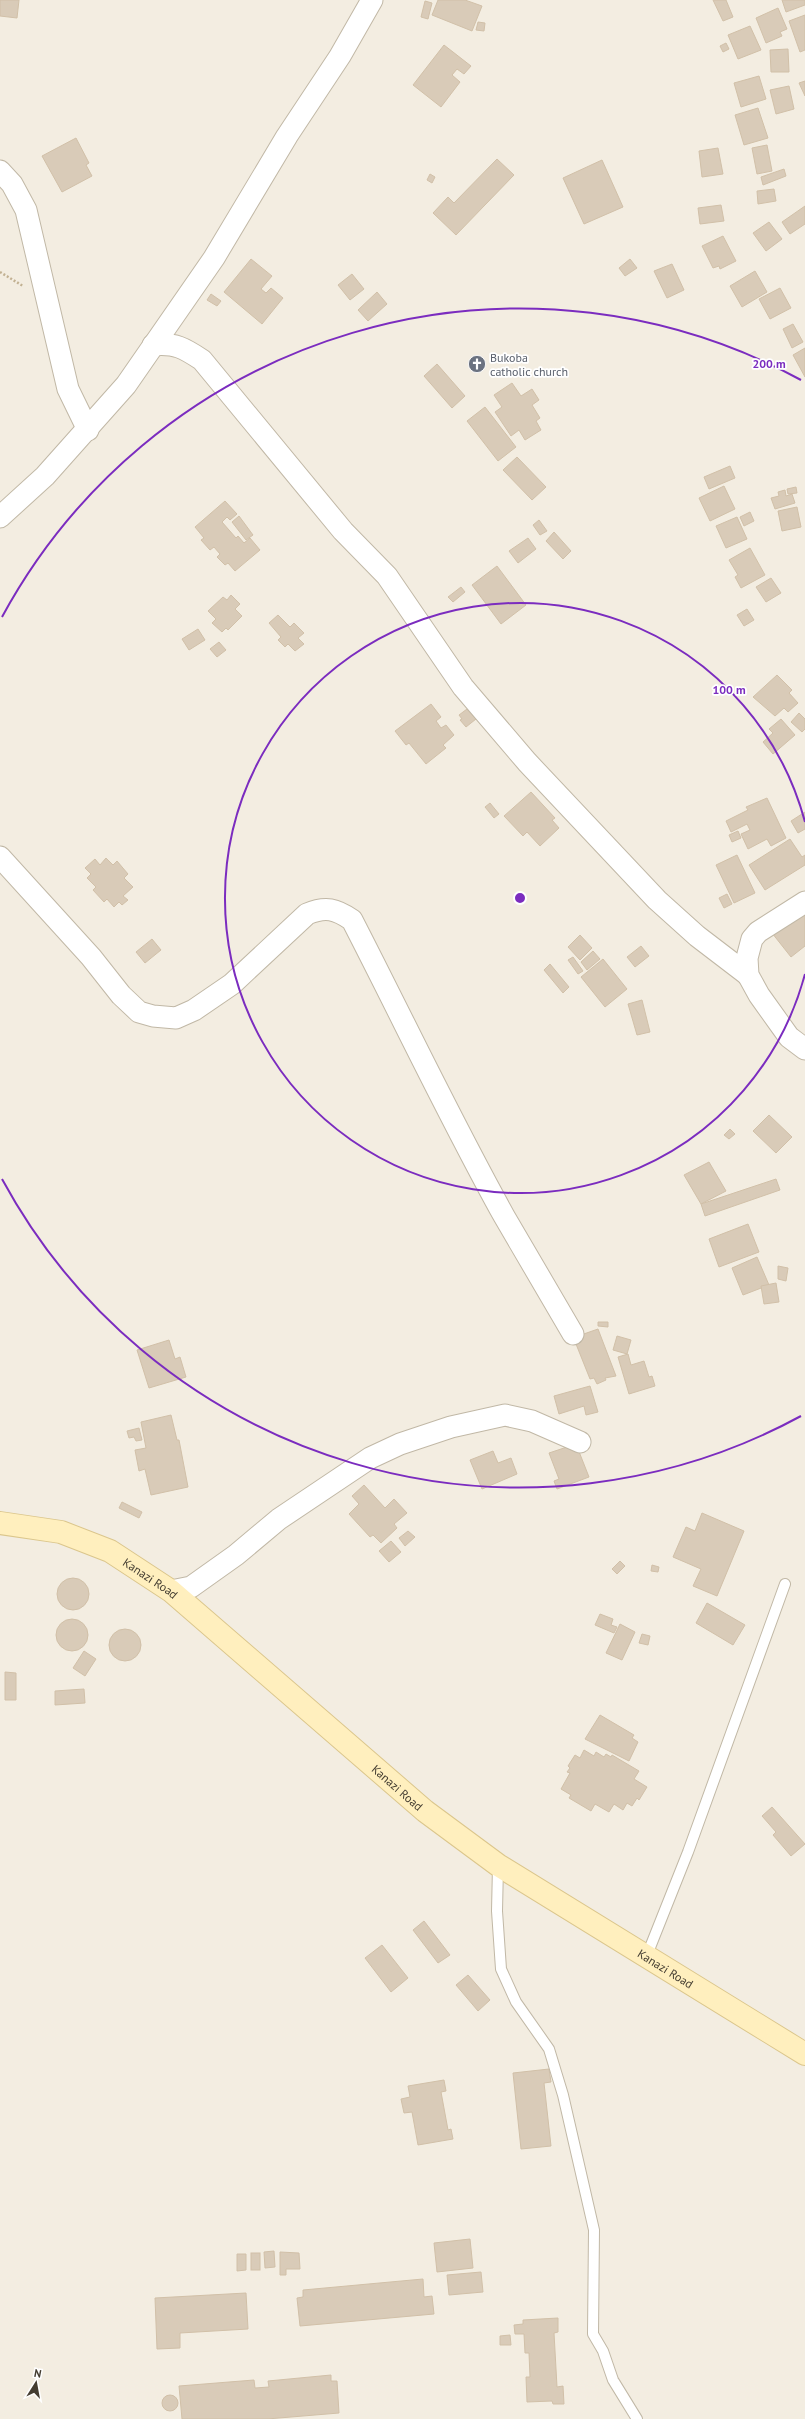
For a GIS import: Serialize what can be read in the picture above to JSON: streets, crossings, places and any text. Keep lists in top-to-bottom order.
{
  "streets": {
    "main road": ["Kanazi Road"]
  },
  "places": {
    "church": ["Bukoba catholic church"]
  },
  "north": "top",
  "rings": ["200 m", "100 m"]
}
